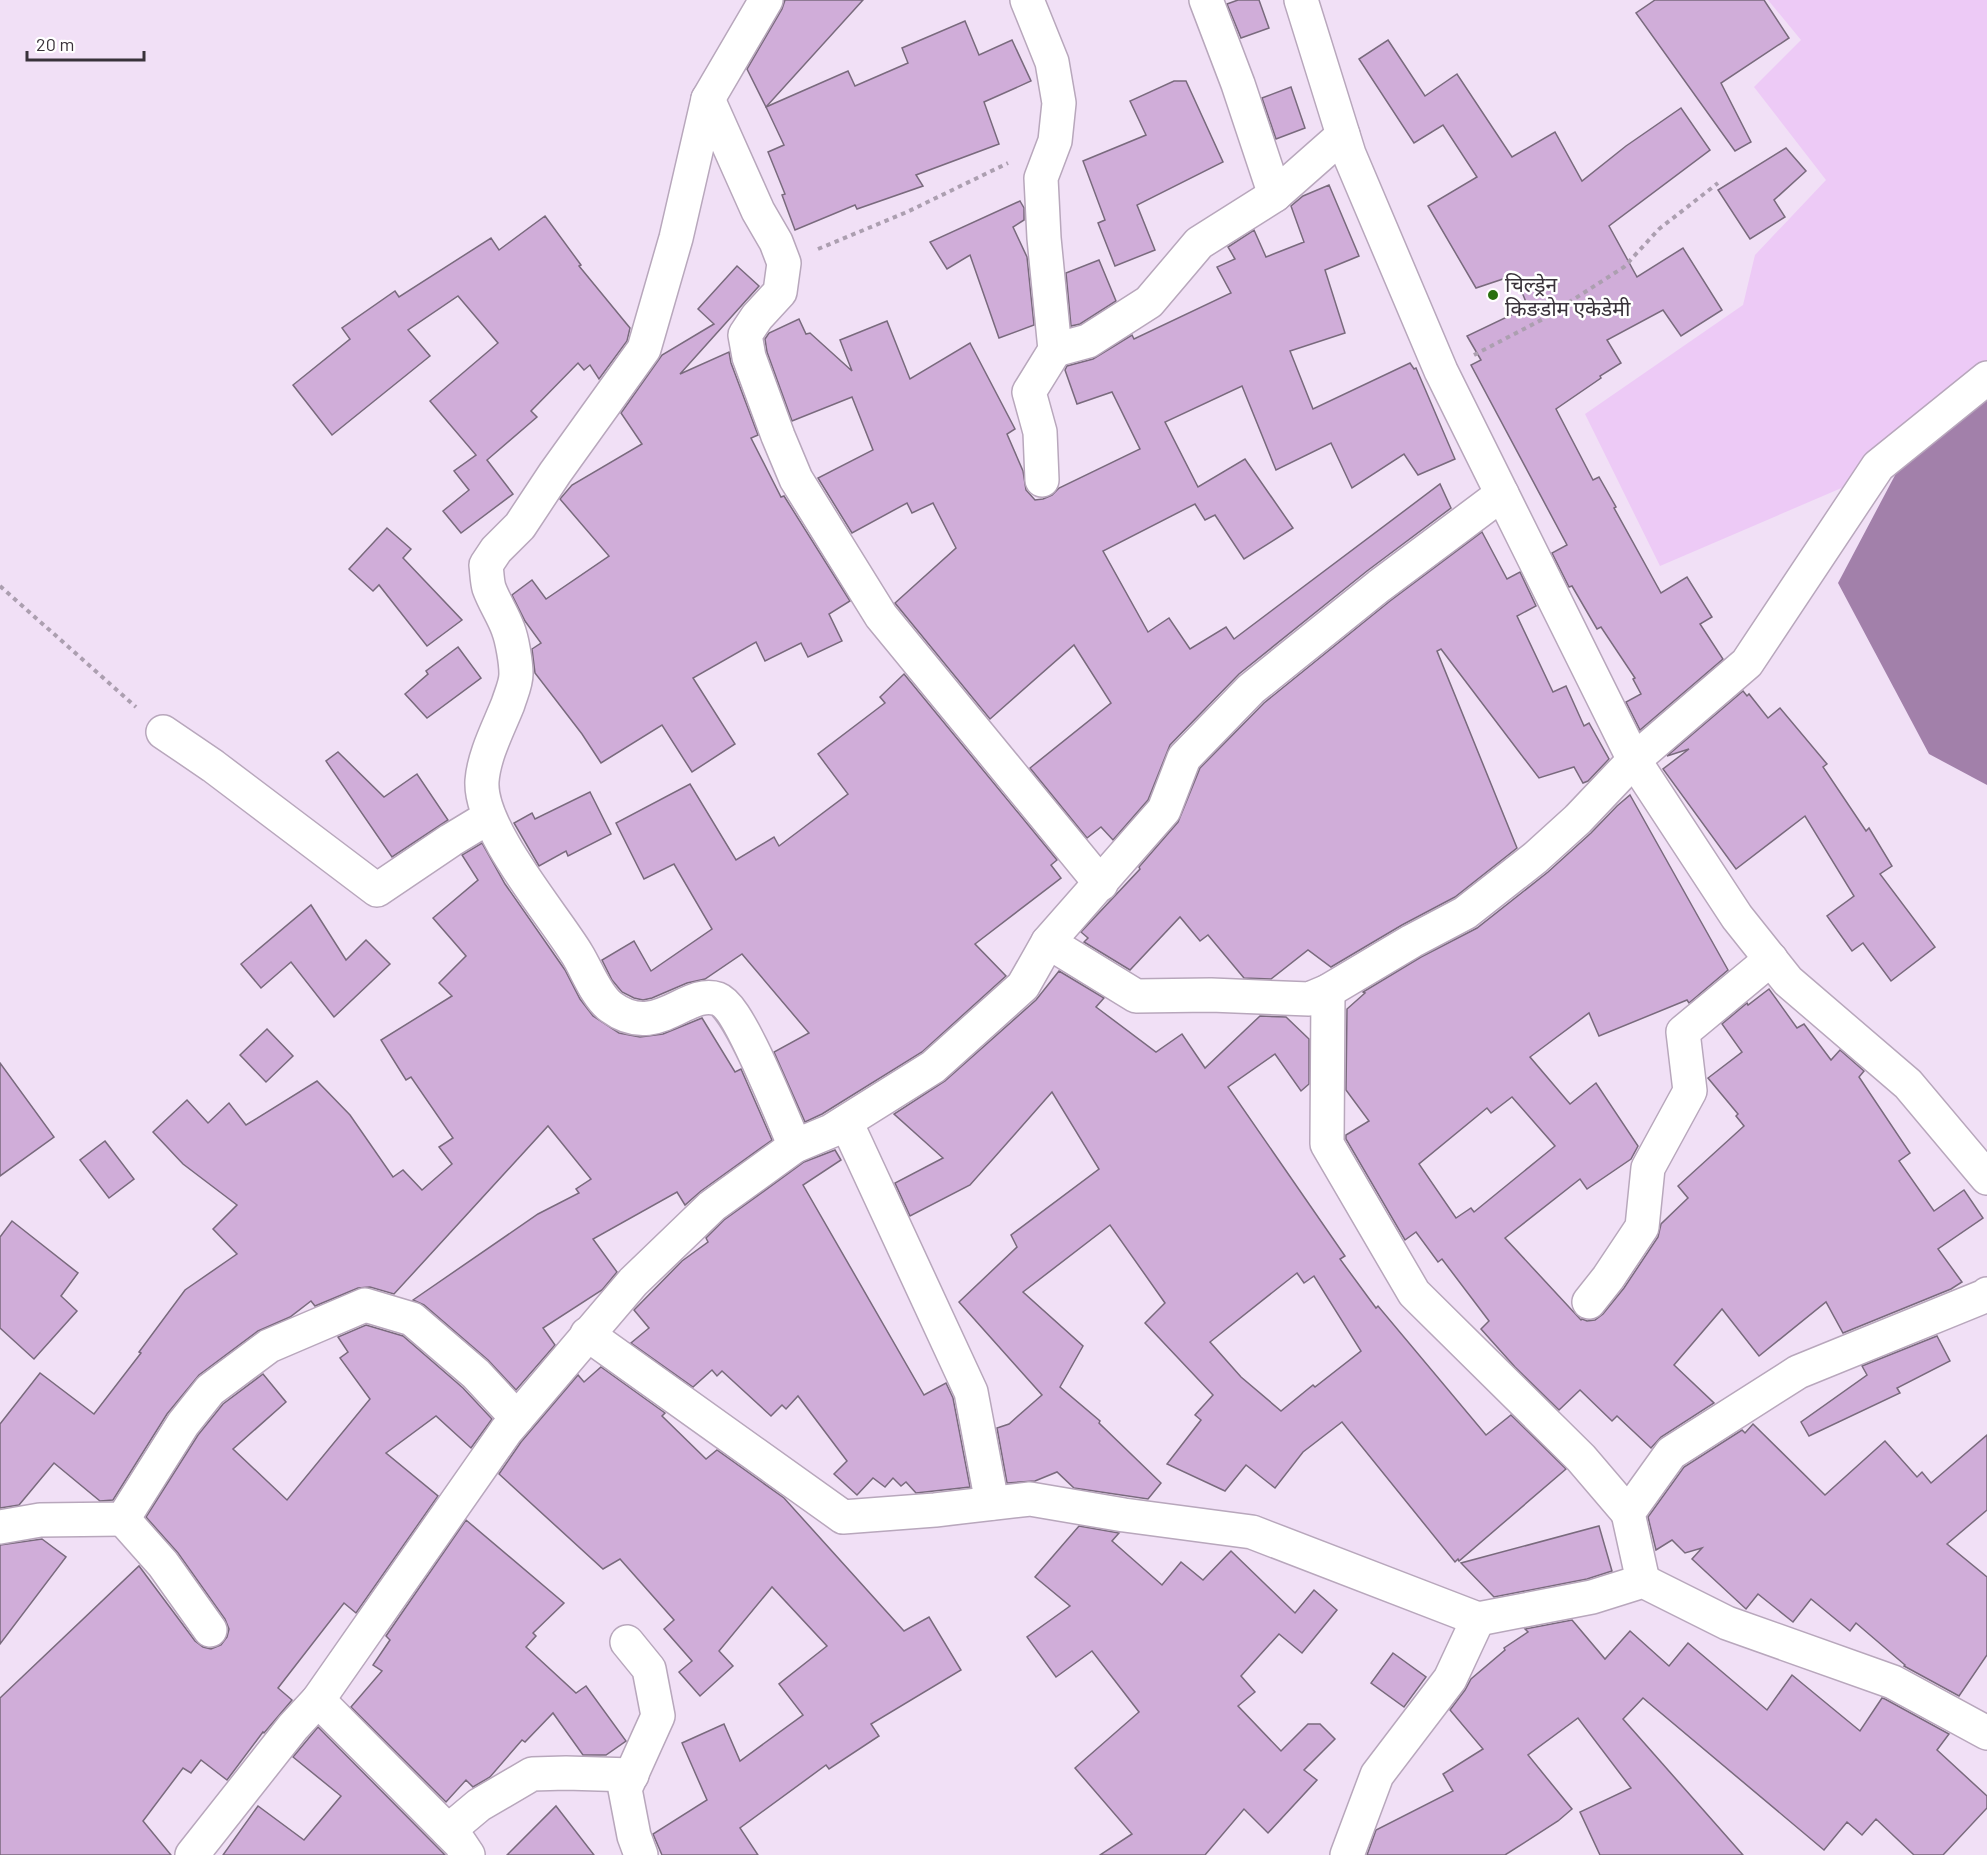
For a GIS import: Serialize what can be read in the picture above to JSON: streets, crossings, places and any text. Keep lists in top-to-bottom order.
{
  "places": ["चिल्ड्रेन किङडोम एकेडेमी"],
  "scale_bar": "20 m"
}
